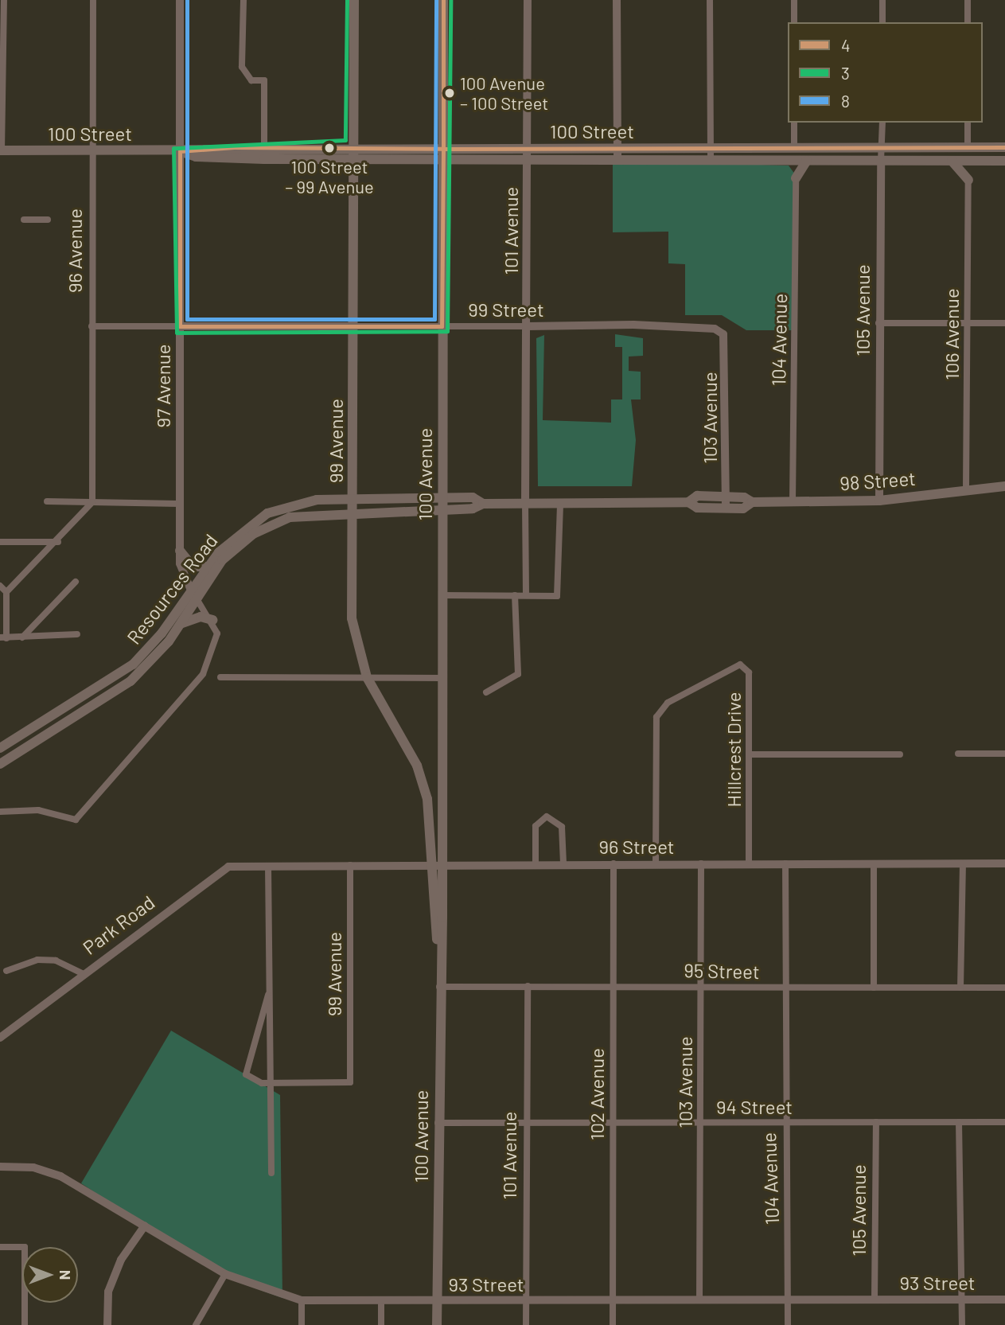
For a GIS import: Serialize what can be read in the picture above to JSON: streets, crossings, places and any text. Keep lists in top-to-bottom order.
{
  "streets": {
    "main road": [
      "100 Street",
      "99 Avenue",
      "100 Avenue",
      "98 Street",
      "Resources Road"
    ],
    "street": [
      "101 Avenue",
      "96 Avenue",
      "99 Street",
      "105 Avenue",
      "106 Avenue",
      "104 Avenue",
      "97 Avenue",
      "103 Avenue",
      "Hillcrest Drive",
      "96 Street",
      "Park Road",
      "95 Street",
      "102 Avenue",
      "94 Street",
      "93 Street"
    ]
  },
  "crossings": [
    ["100 Street", "101 Avenue"],
    ["100 Street", "96 Avenue"],
    ["100 Street", "105 Avenue"],
    ["100 Street", "97 Avenue"],
    ["100 Street", "99 Avenue"],
    ["100 Street", "100 Avenue"],
    ["101 Avenue", "99 Street"],
    ["101 Avenue", "98 Street"],
    ["101 Avenue", "95 Street"],
    ["101 Avenue", "94 Street"],
    ["101 Avenue", "93 Street"],
    ["96 Avenue", "99 Street"],
    ["99 Street", "97 Avenue"],
    ["99 Street", "103 Avenue"],
    ["99 Street", "99 Avenue"],
    ["99 Street", "100 Avenue"],
    ["105 Avenue", "98 Street"],
    ["105 Avenue", "94 Street"],
    ["105 Avenue", "93 Street"],
    ["106 Avenue", "98 Street"],
    ["104 Avenue", "98 Street"],
    ["104 Avenue", "96 Street"],
    ["104 Avenue", "95 Street"],
    ["104 Avenue", "94 Street"],
    ["104 Avenue", "93 Street"],
    ["97 Avenue", "Resources Road"],
    ["103 Avenue", "98 Street"],
    ["103 Avenue", "96 Street"],
    ["103 Avenue", "95 Street"],
    ["103 Avenue", "94 Street"],
    ["103 Avenue", "93 Street"],
    ["99 Avenue", "100 Avenue"],
    ["99 Avenue", "98 Street"],
    ["99 Avenue", "Resources Road"],
    ["99 Avenue", "96 Street"],
    ["100 Avenue", "98 Street"],
    ["100 Avenue", "96 Street"],
    ["100 Avenue", "95 Street"],
    ["100 Avenue", "94 Street"],
    ["100 Avenue", "93 Street"],
    ["98 Street", "Resources Road"],
    ["Hillcrest Drive", "96 Street"],
    ["96 Street", "Park Road"],
    ["96 Street", "102 Avenue"],
    ["95 Street", "102 Avenue"],
    ["102 Avenue", "94 Street"],
    ["102 Avenue", "93 Street"]
  ],
  "places": ["100 Avenue – 100 Street", "100 Street – 99 Avenue"],
  "lines": ["transit line 4", "transit line 3", "transit line 8"],
  "legend": ["4", "3", "8"],
  "north": "right"
}
